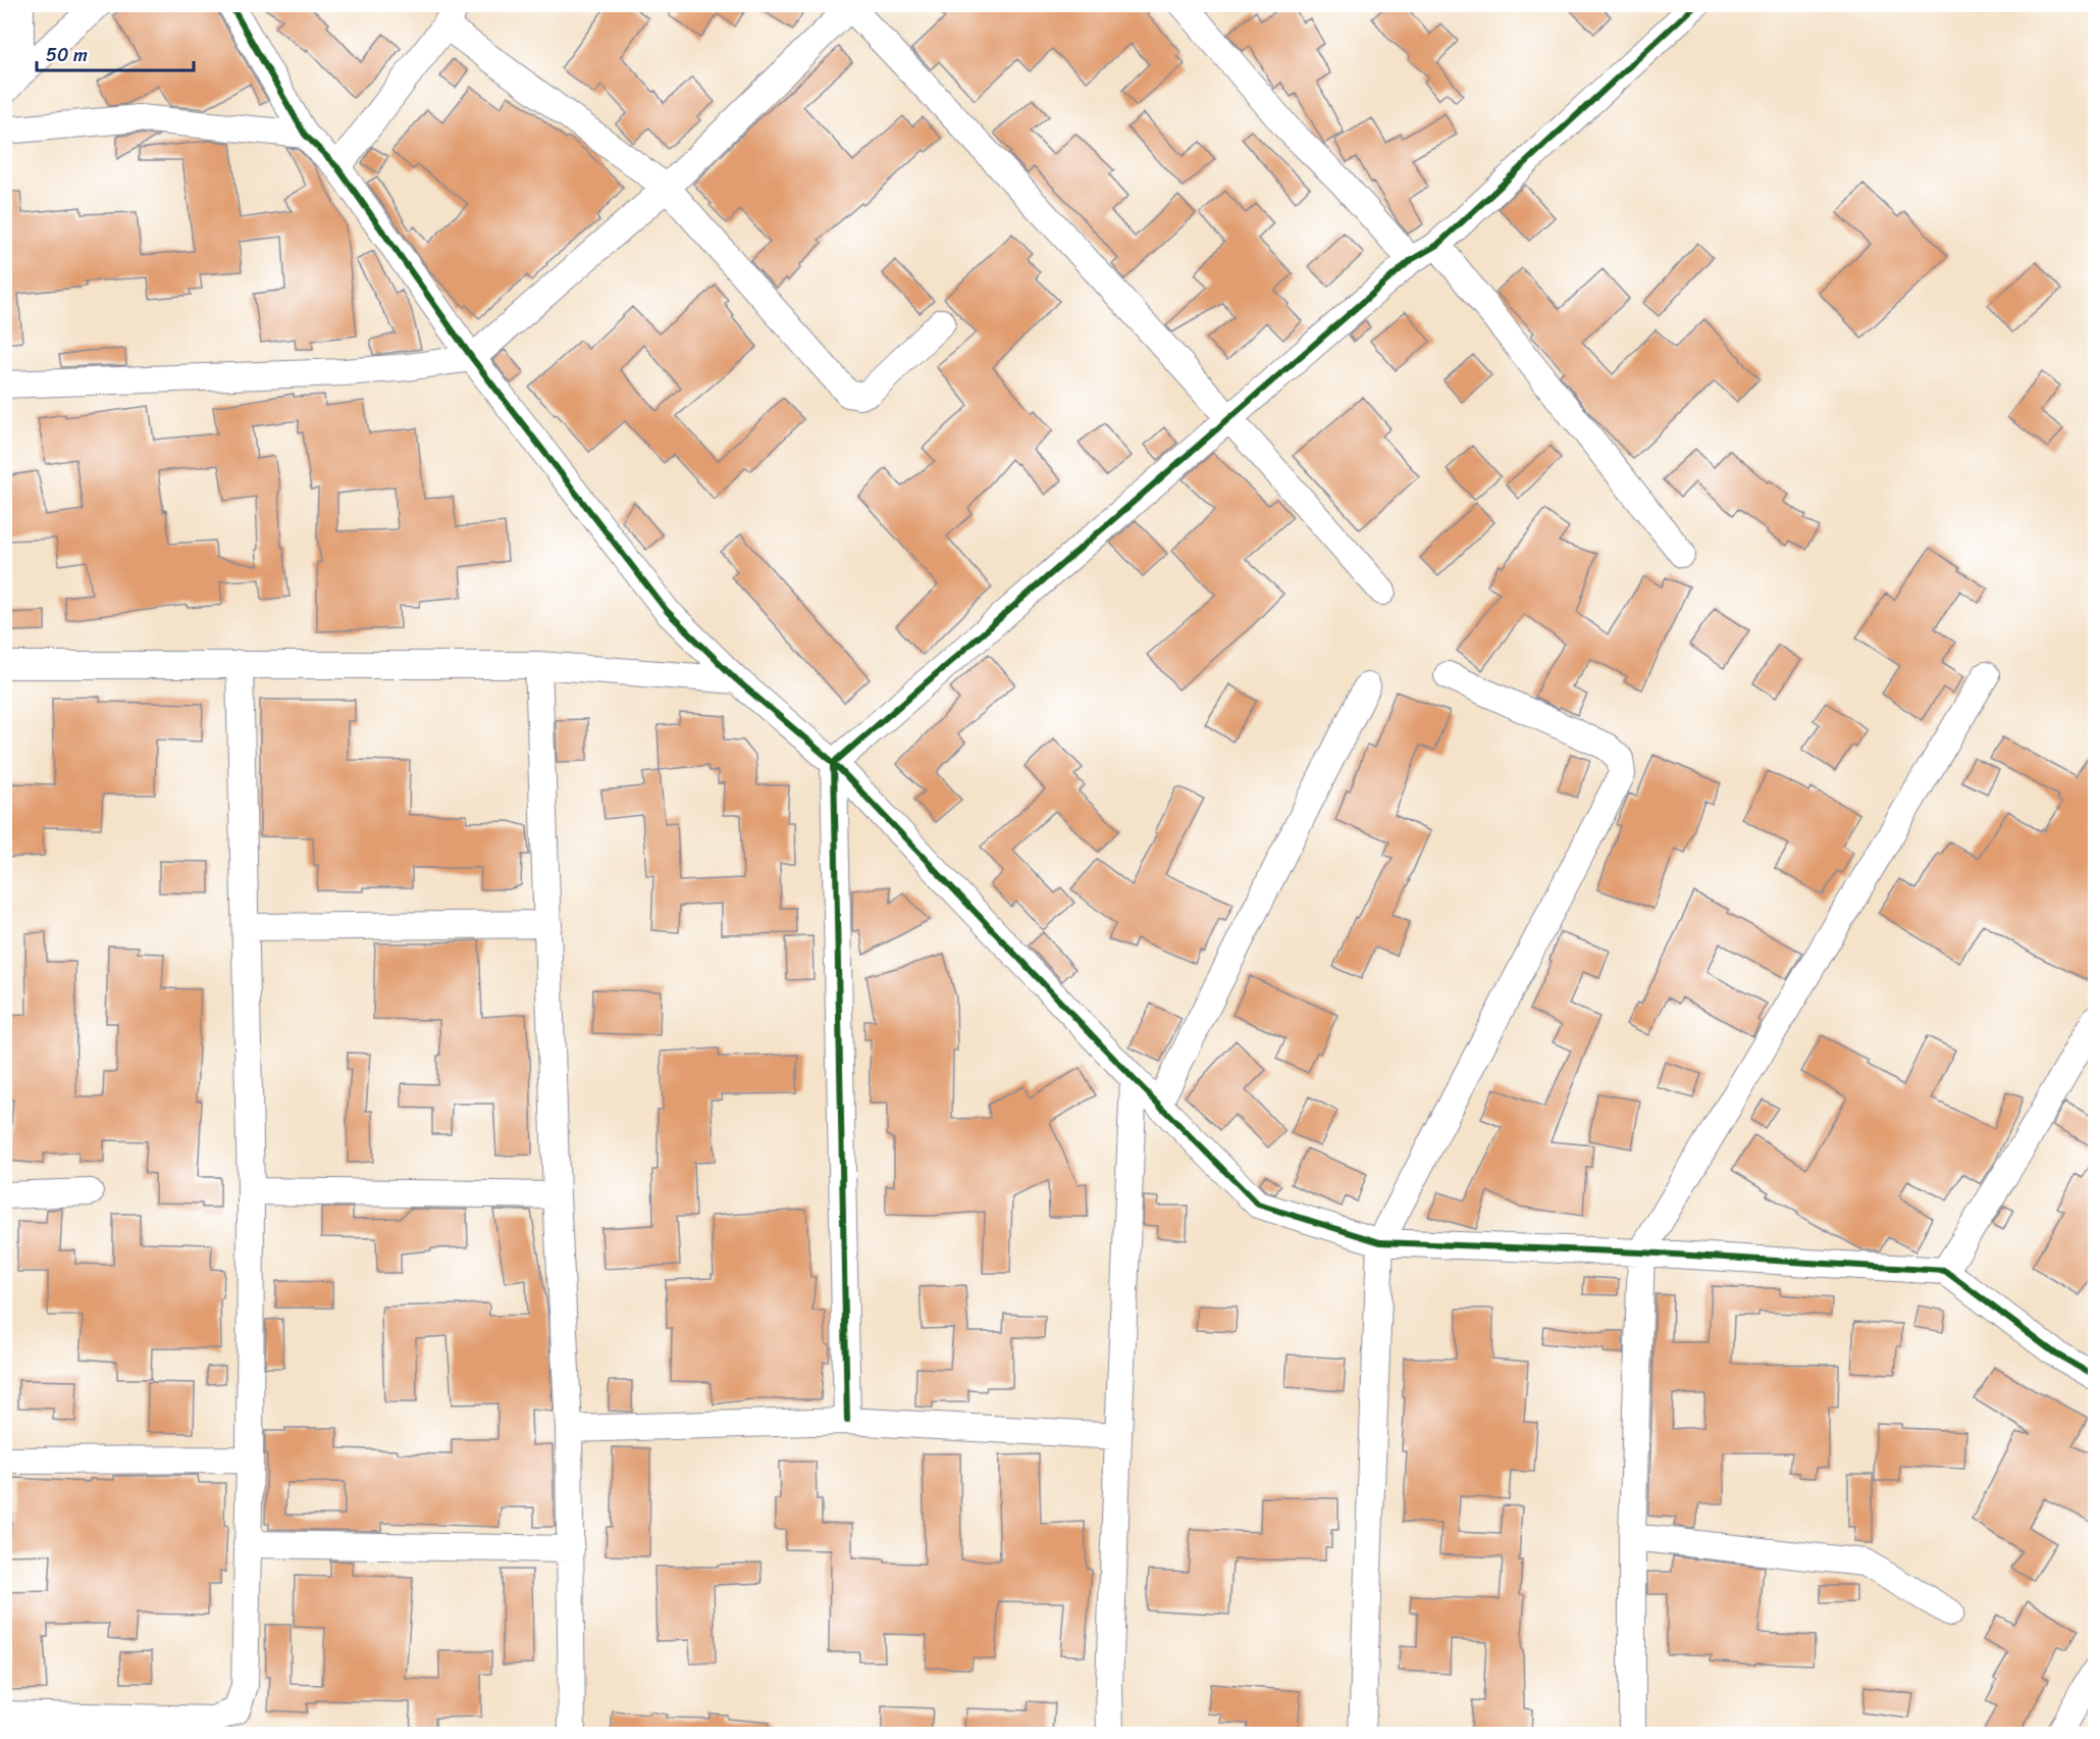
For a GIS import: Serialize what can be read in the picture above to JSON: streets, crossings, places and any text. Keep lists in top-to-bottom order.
{
  "scale_bar": "50 m"
}
